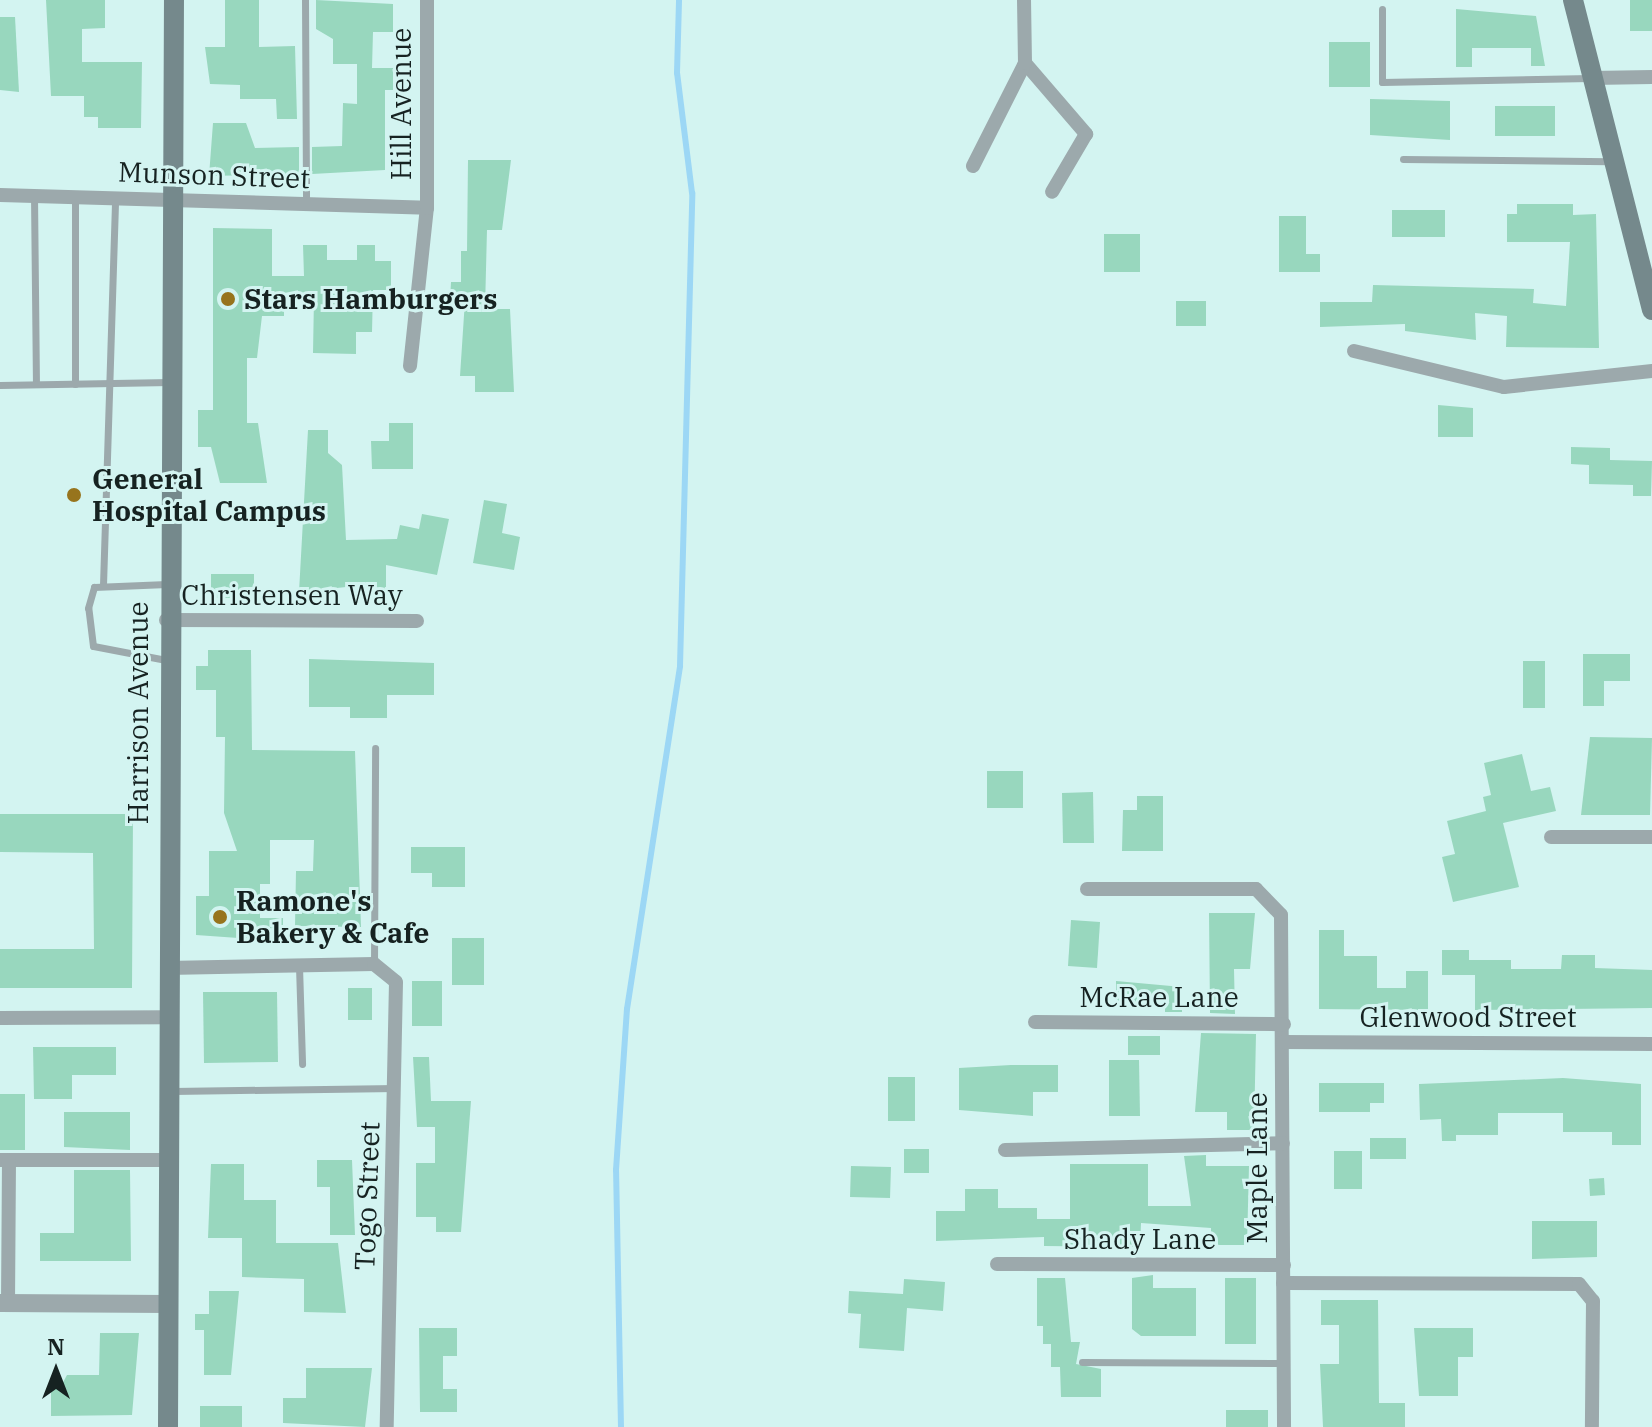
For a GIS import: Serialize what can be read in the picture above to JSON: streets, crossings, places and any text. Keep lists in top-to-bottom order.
{
  "streets": {
    "main road": ["Harrison Avenue"],
    "street": [
      "Hill Avenue",
      "Munson Street",
      "Christensen Way",
      "McRae Lane",
      "Glenwood Street",
      "Maple Lane",
      "Togo Street",
      "Shady Lane"
    ]
  },
  "crossings": [
    ["Hill Avenue", "Munson Street"],
    ["Munson Street", "Harrison Avenue"],
    ["Christensen Way", "Harrison Avenue"],
    ["McRae Lane", "Maple Lane"],
    ["Glenwood Street", "Maple Lane"],
    ["Maple Lane", "Shady Lane"]
  ],
  "places": ["Stars Hamburgers", "General Hospital Campus", "Ramone's Bakery & Cafe"],
  "north": "top"
}
